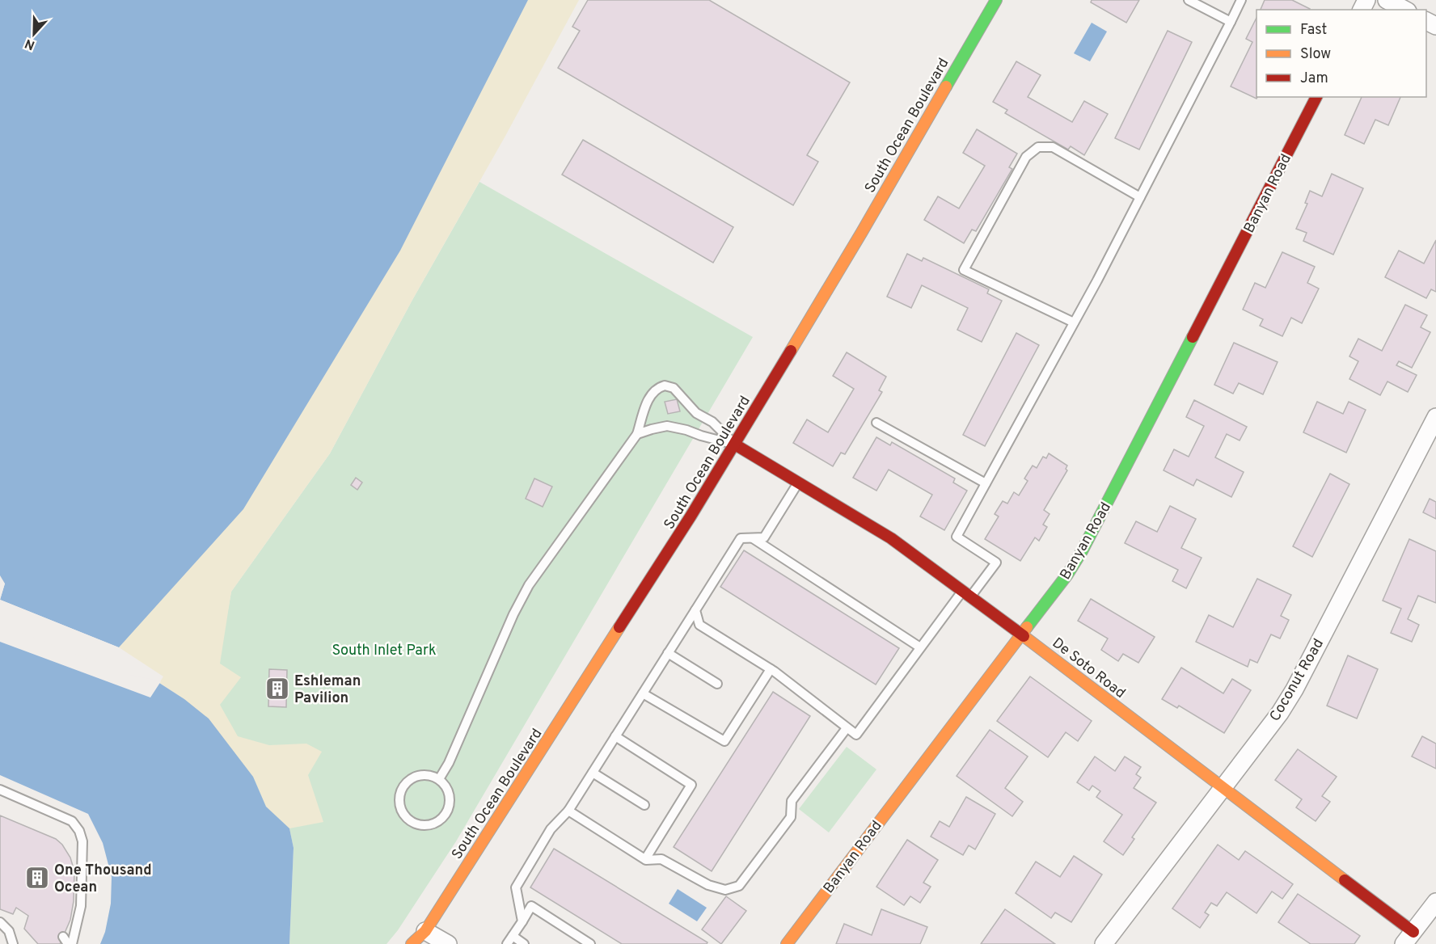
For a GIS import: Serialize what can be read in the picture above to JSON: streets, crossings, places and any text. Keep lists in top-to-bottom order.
{
  "streets": {
    "street": [
      "South Ocean Boulevard",
      "Banyan Road",
      "De Soto Road",
      "Coconut Road"
    ]
  },
  "crossings": [
    ["South Ocean Boulevard", "De Soto Road"],
    ["Banyan Road", "De Soto Road"],
    ["De Soto Road", "Coconut Road"]
  ],
  "parks": ["South Inlet Park"],
  "places": {
    "building": ["Eshleman Pavilion", "One Thousand Ocean"]
  },
  "legend": ["Fast", "Slow", "Jam"],
  "north": "bottom"
}
